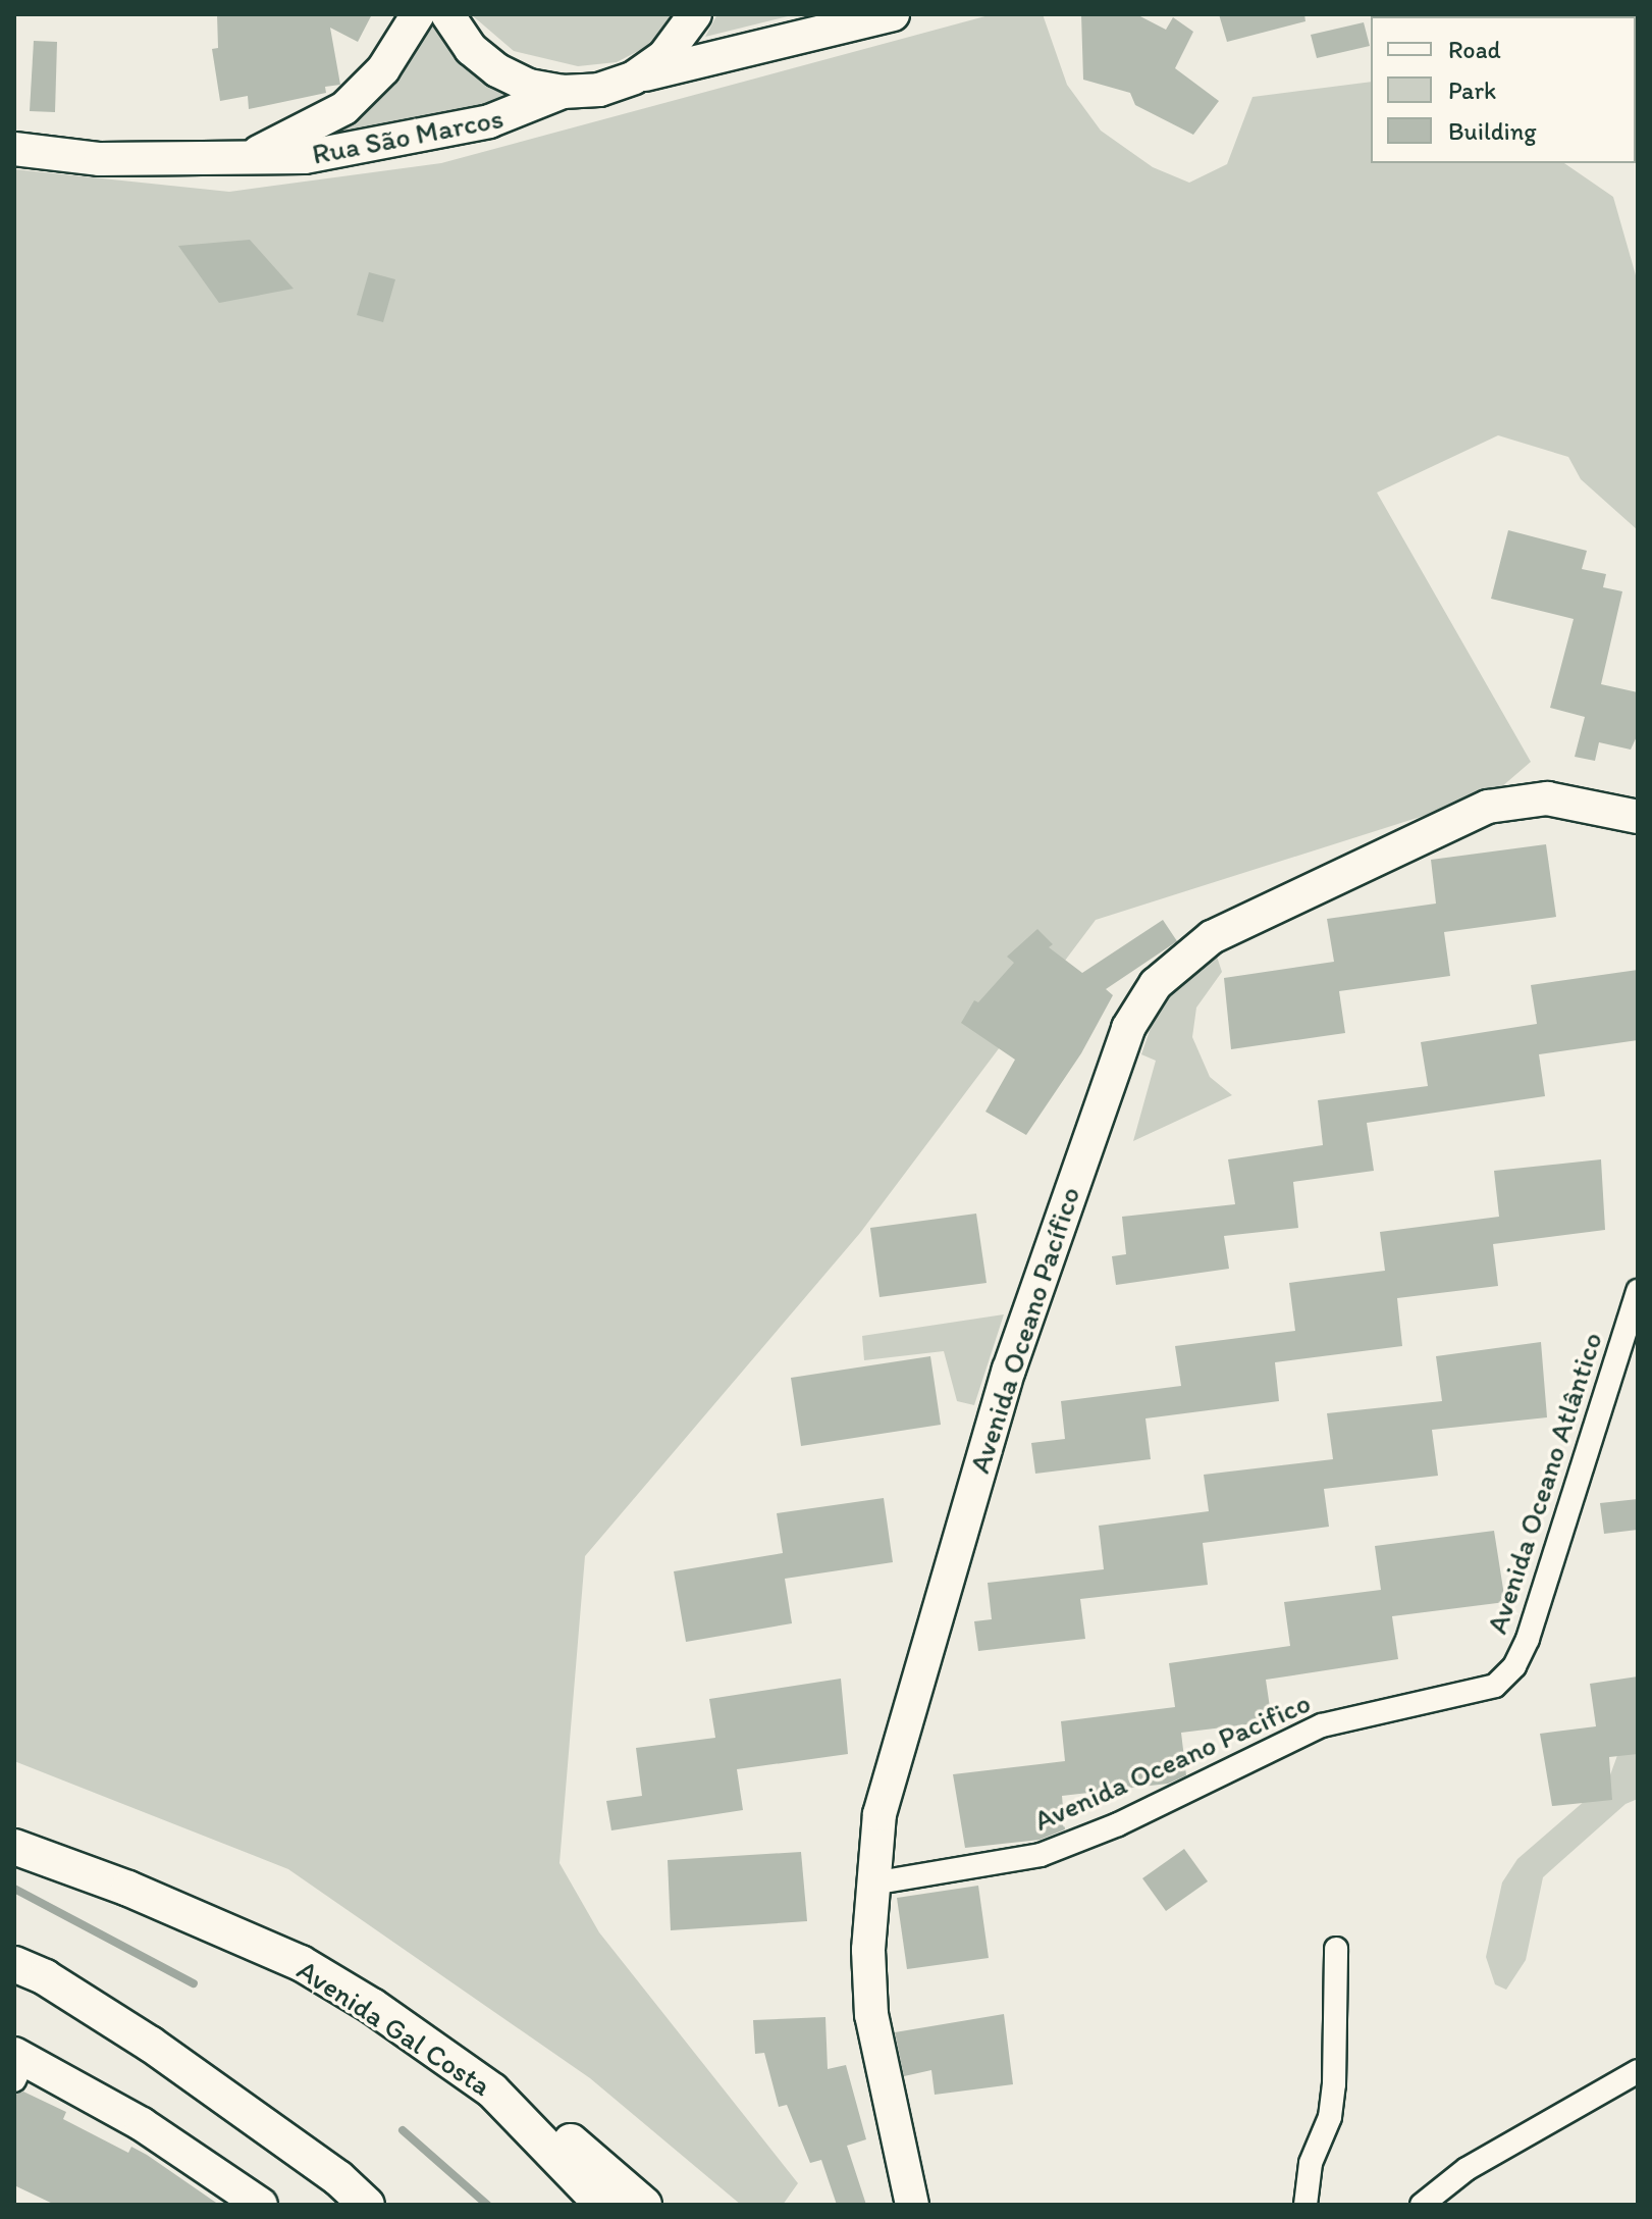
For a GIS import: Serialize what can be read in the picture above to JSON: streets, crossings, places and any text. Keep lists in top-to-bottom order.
{
  "streets": {
    "main road": ["Avenida Gal Costa"],
    "street": [
      "Rua São Marcos",
      "Avenida Oceano Pacífico",
      "Avenida Oceano Atlântico",
      "Avenida Oceano Pacifico"
    ]
  },
  "crossings": [
    ["Avenida Oceano Pacífico", "Avenida Oceano Pacifico"],
    ["Avenida Oceano Atlântico", "Avenida Oceano Pacifico"]
  ],
  "legend": ["Road", "Park", "Building"]
}
